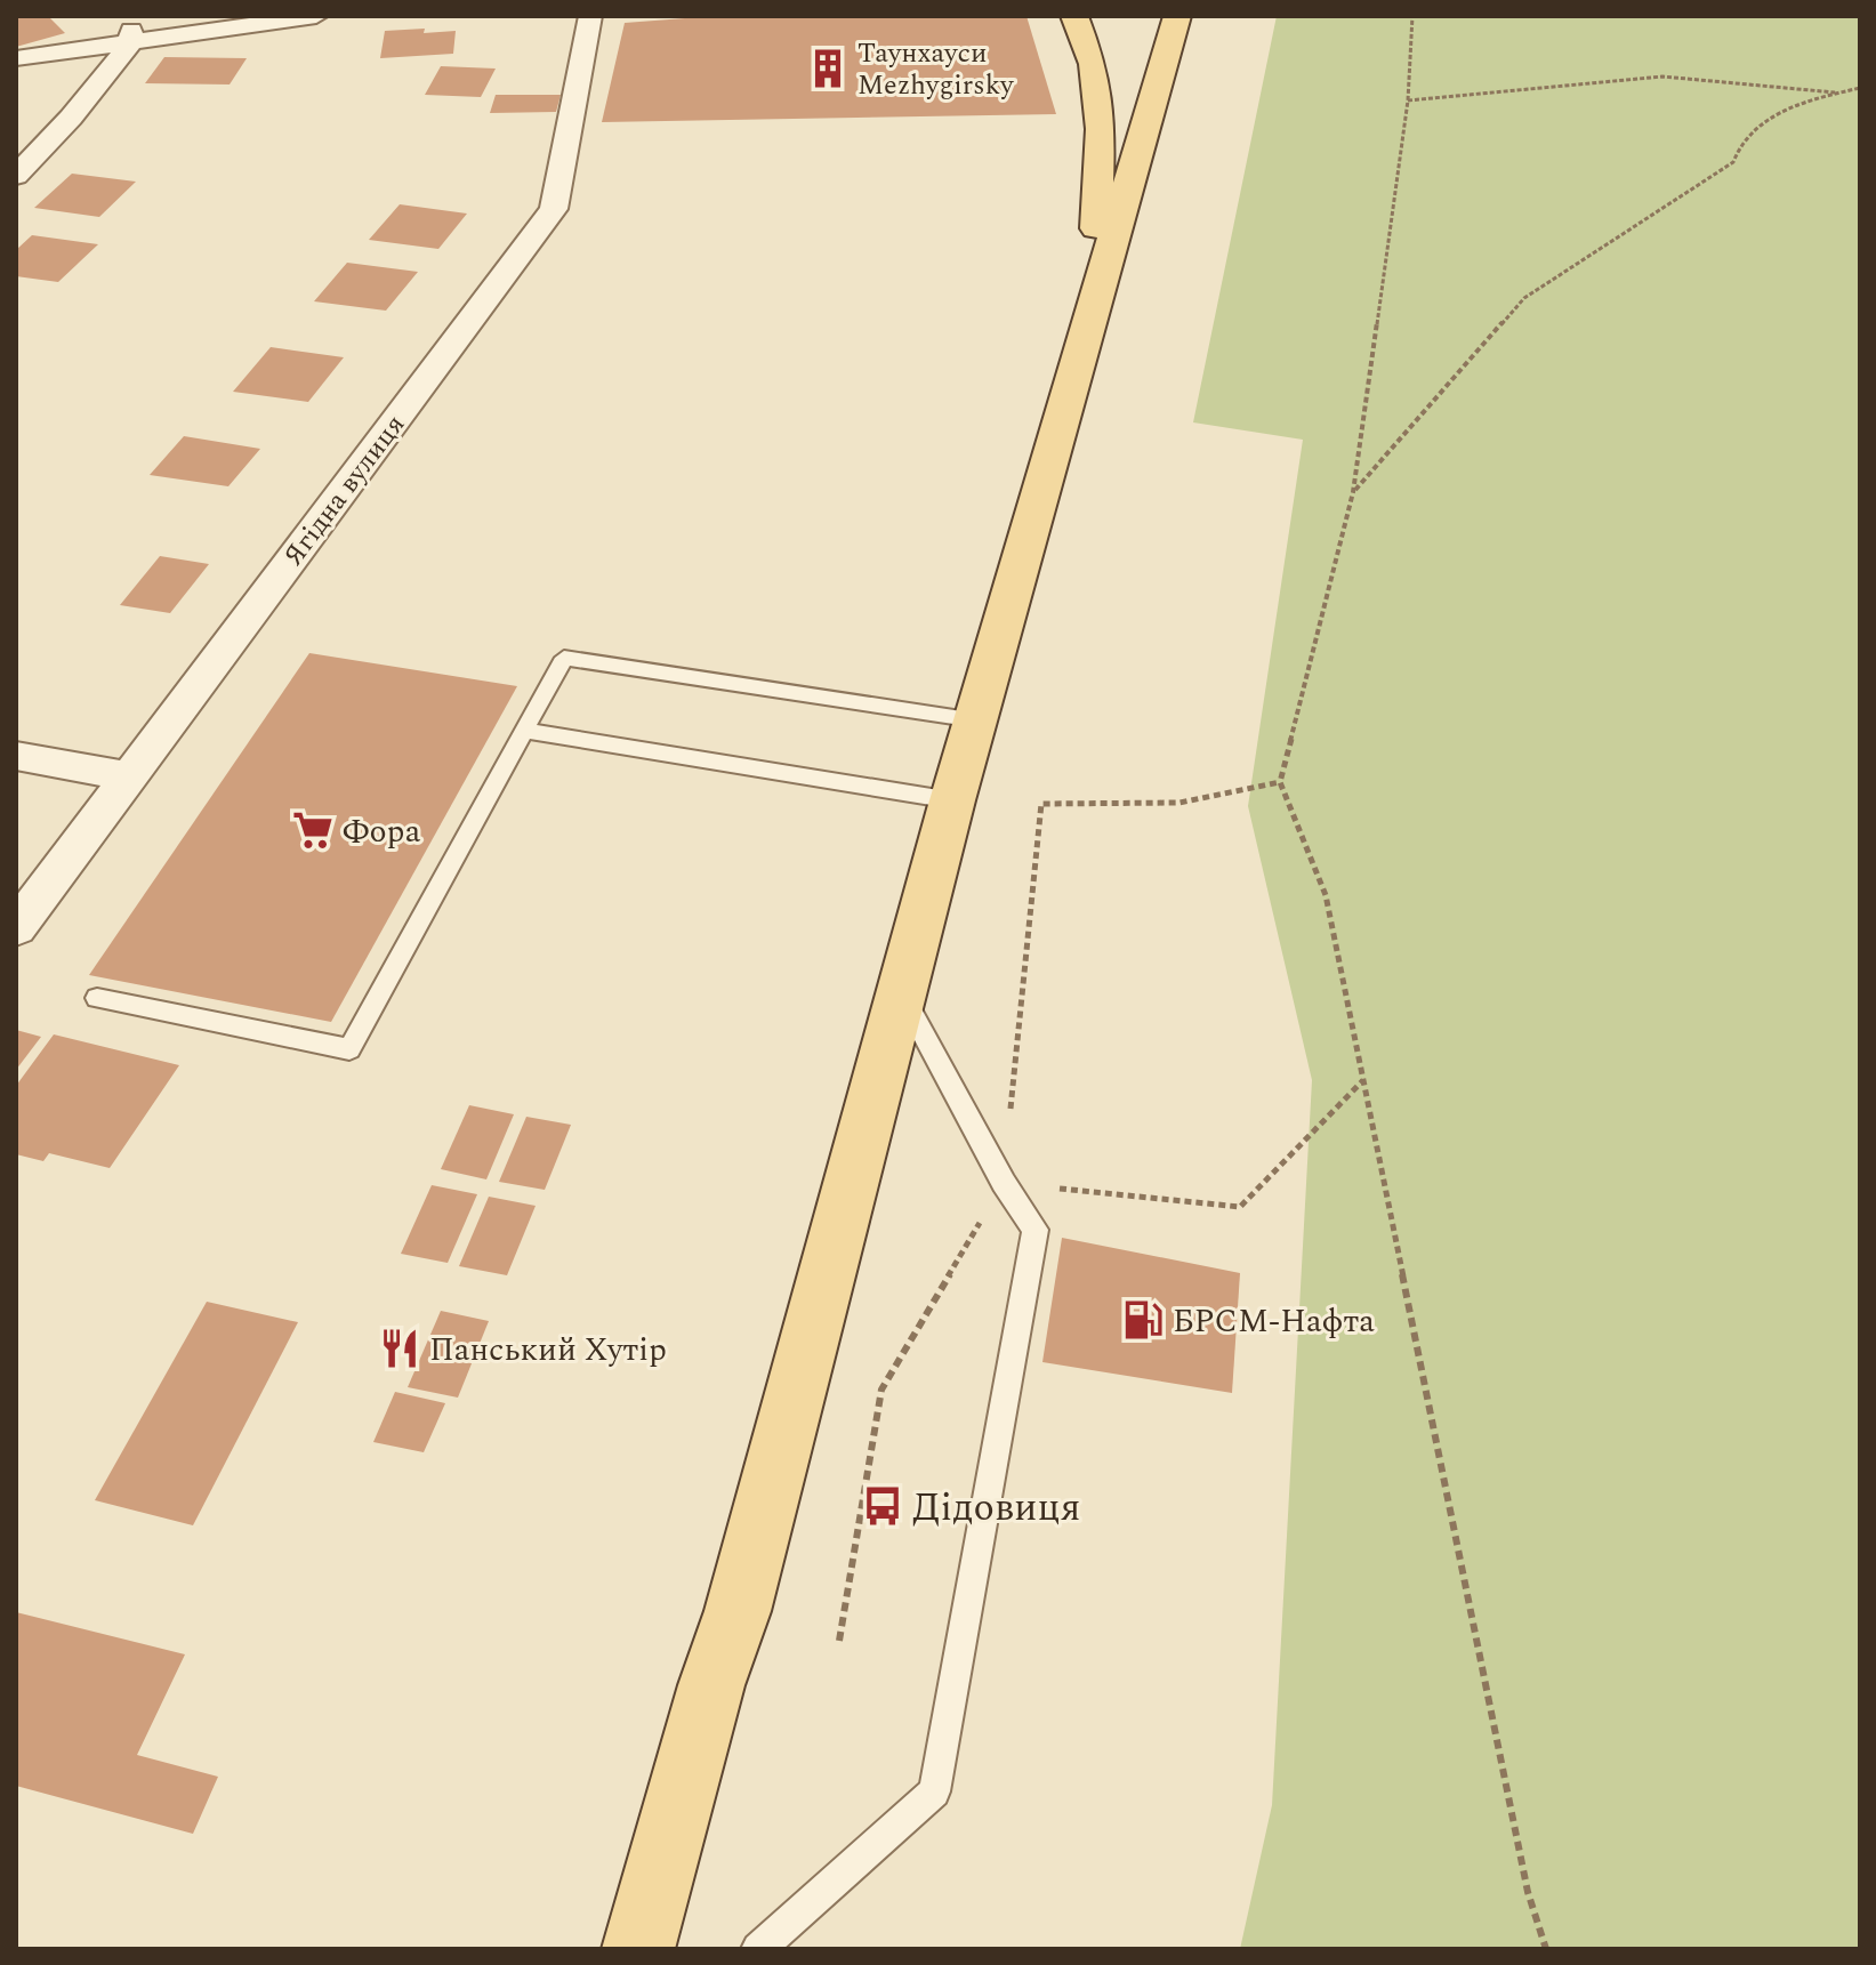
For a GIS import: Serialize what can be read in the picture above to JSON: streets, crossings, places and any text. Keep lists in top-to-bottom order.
{
  "streets": {
    "street": ["Ягідна вулиця"]
  },
  "places": {
    "building": ["Таунхауси Mezhygirsky"],
    "supermarket": ["Фора"],
    "fuel station": ["БРСМ-Нафта"],
    "restaurant": ["Панський Хутір"],
    "bus stop": ["Дідовиця"]
  }
}
